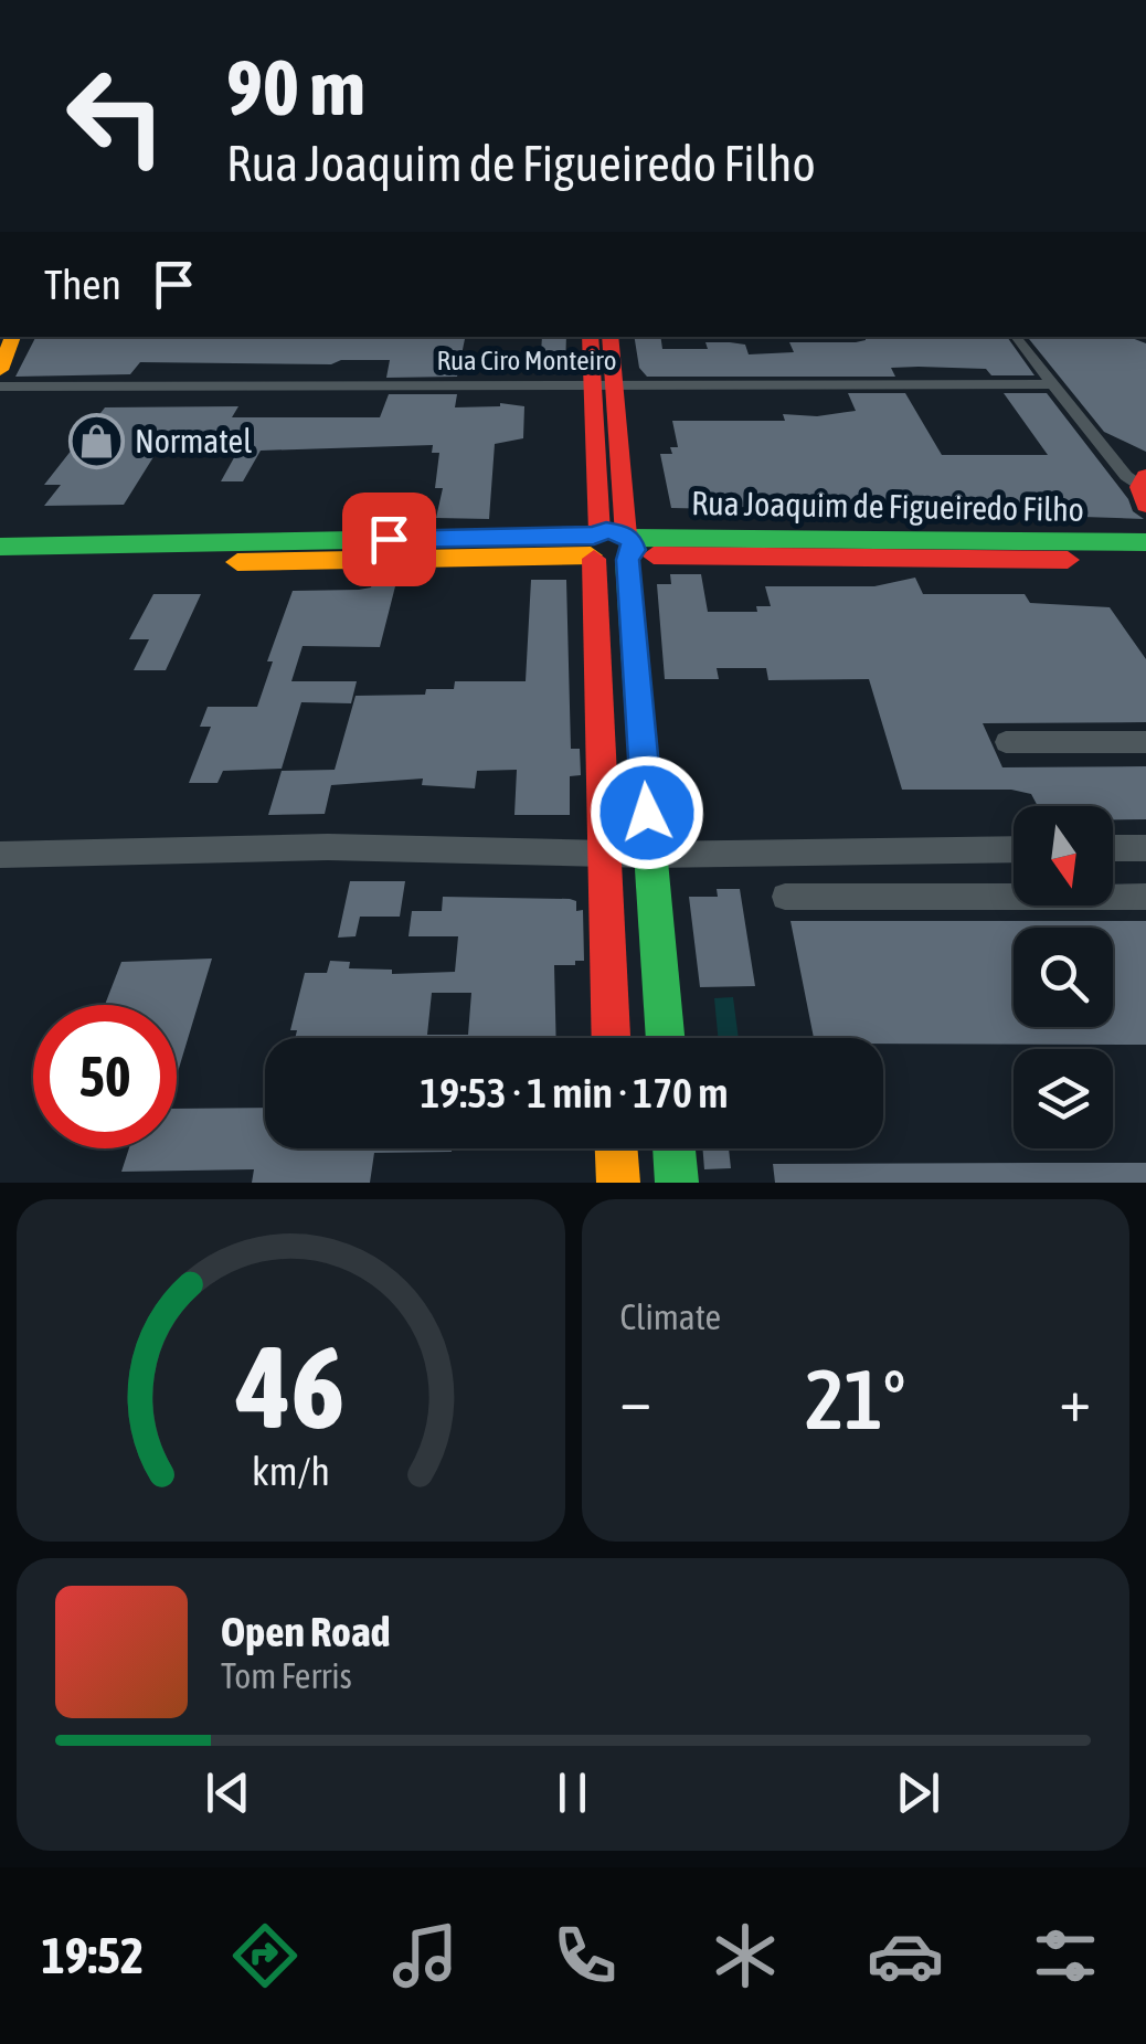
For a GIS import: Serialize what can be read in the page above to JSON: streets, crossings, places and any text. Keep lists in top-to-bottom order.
{
  "streets": {
    "main road": ["Rua Joaquim de Figueiredo Filho"],
    "street": ["Rua Ciro Monteiro"]
  },
  "places": {
    "shop": ["Normatel"]
  },
  "north": "bottom",
  "page": {
    "turn": ["90 m", "Rua Joaquim de Figueiredo Filho"],
    "then": "Then",
    "limit": "50",
    "trip": "19:53 · 1 min · 170 m",
    "tile": "Climate",
    "heat": ["−", "21°", "+"],
    "song": ["Open Road", "Tom Ferris"],
    "tabs": "19:52",
    "gauge": ["46", "km/h"]
  }
}
